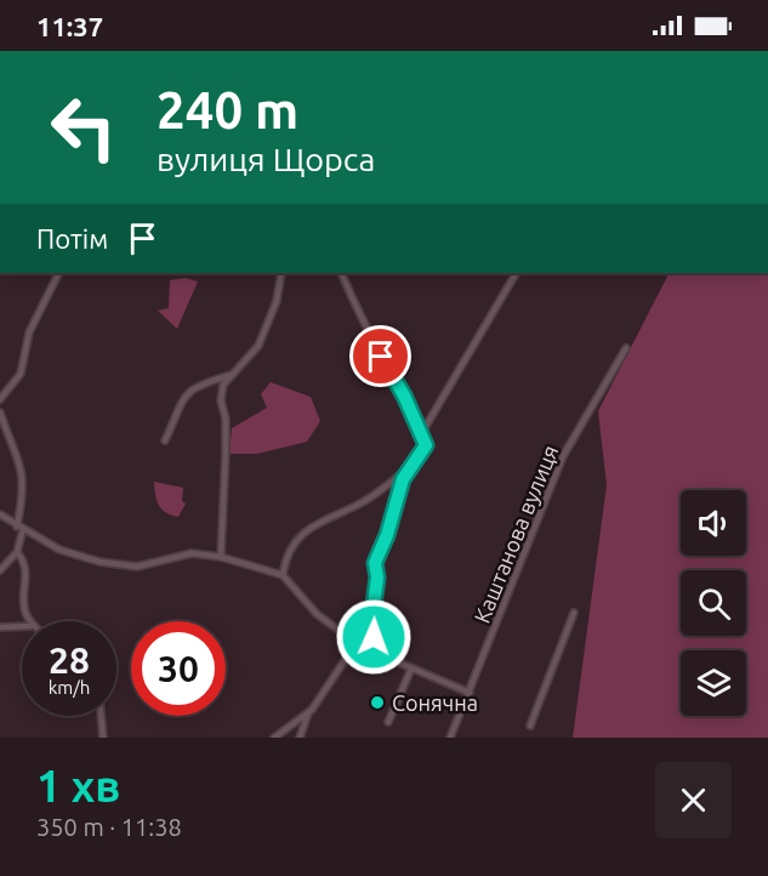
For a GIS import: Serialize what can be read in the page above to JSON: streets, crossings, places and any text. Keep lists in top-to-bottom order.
{
  "streets": {
    "street": ["Каштанова вулиця"]
  },
  "places": ["Сонячна"],
  "page": {
    "status": "11:37",
    "turn": ["240 m", "вулиця Щорса"],
    "then": "Потім",
    "speed": "28 km/h",
    "limit": "30",
    "heading": ["1 хв", "350 m · 11:38"]
  }
}
